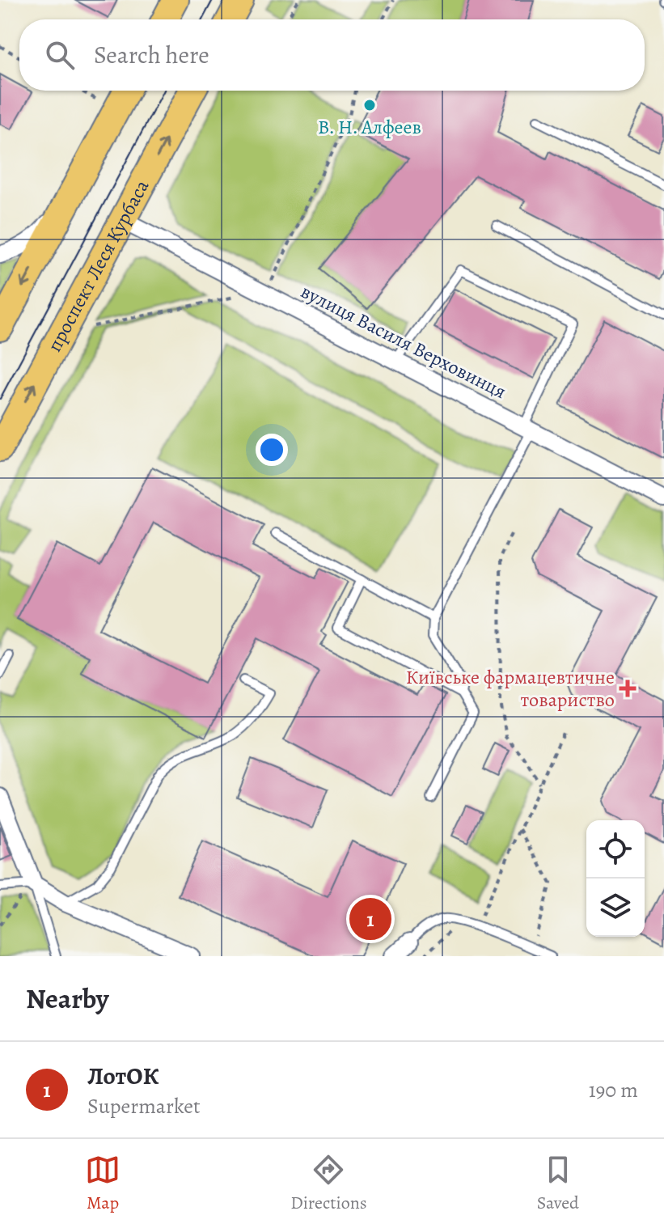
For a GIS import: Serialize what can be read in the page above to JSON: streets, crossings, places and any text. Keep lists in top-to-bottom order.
{
  "streets": {
    "main road": ["проспект Леся Курбаса"],
    "street": ["вулиця Василя Верховинця"]
  },
  "crossings": [
    ["проспект Леся Курбаса", "вулиця Василя Верховинця"]
  ],
  "places": {
    "other": ["В. Н. Алфеев"],
    "health": ["Київське фармацевтичне товариство"]
  },
  "page": {
    "search": "Search here",
    "pins": "1",
    "heading": "Nearby",
    "list": [
      {
        "mark": "1",
        "name": "ЛотОК",
        "note": "Supermarket",
        "value": "190 m"
      }
    ],
    "nav": ["Map", "Directions", "Saved"]
  }
}
